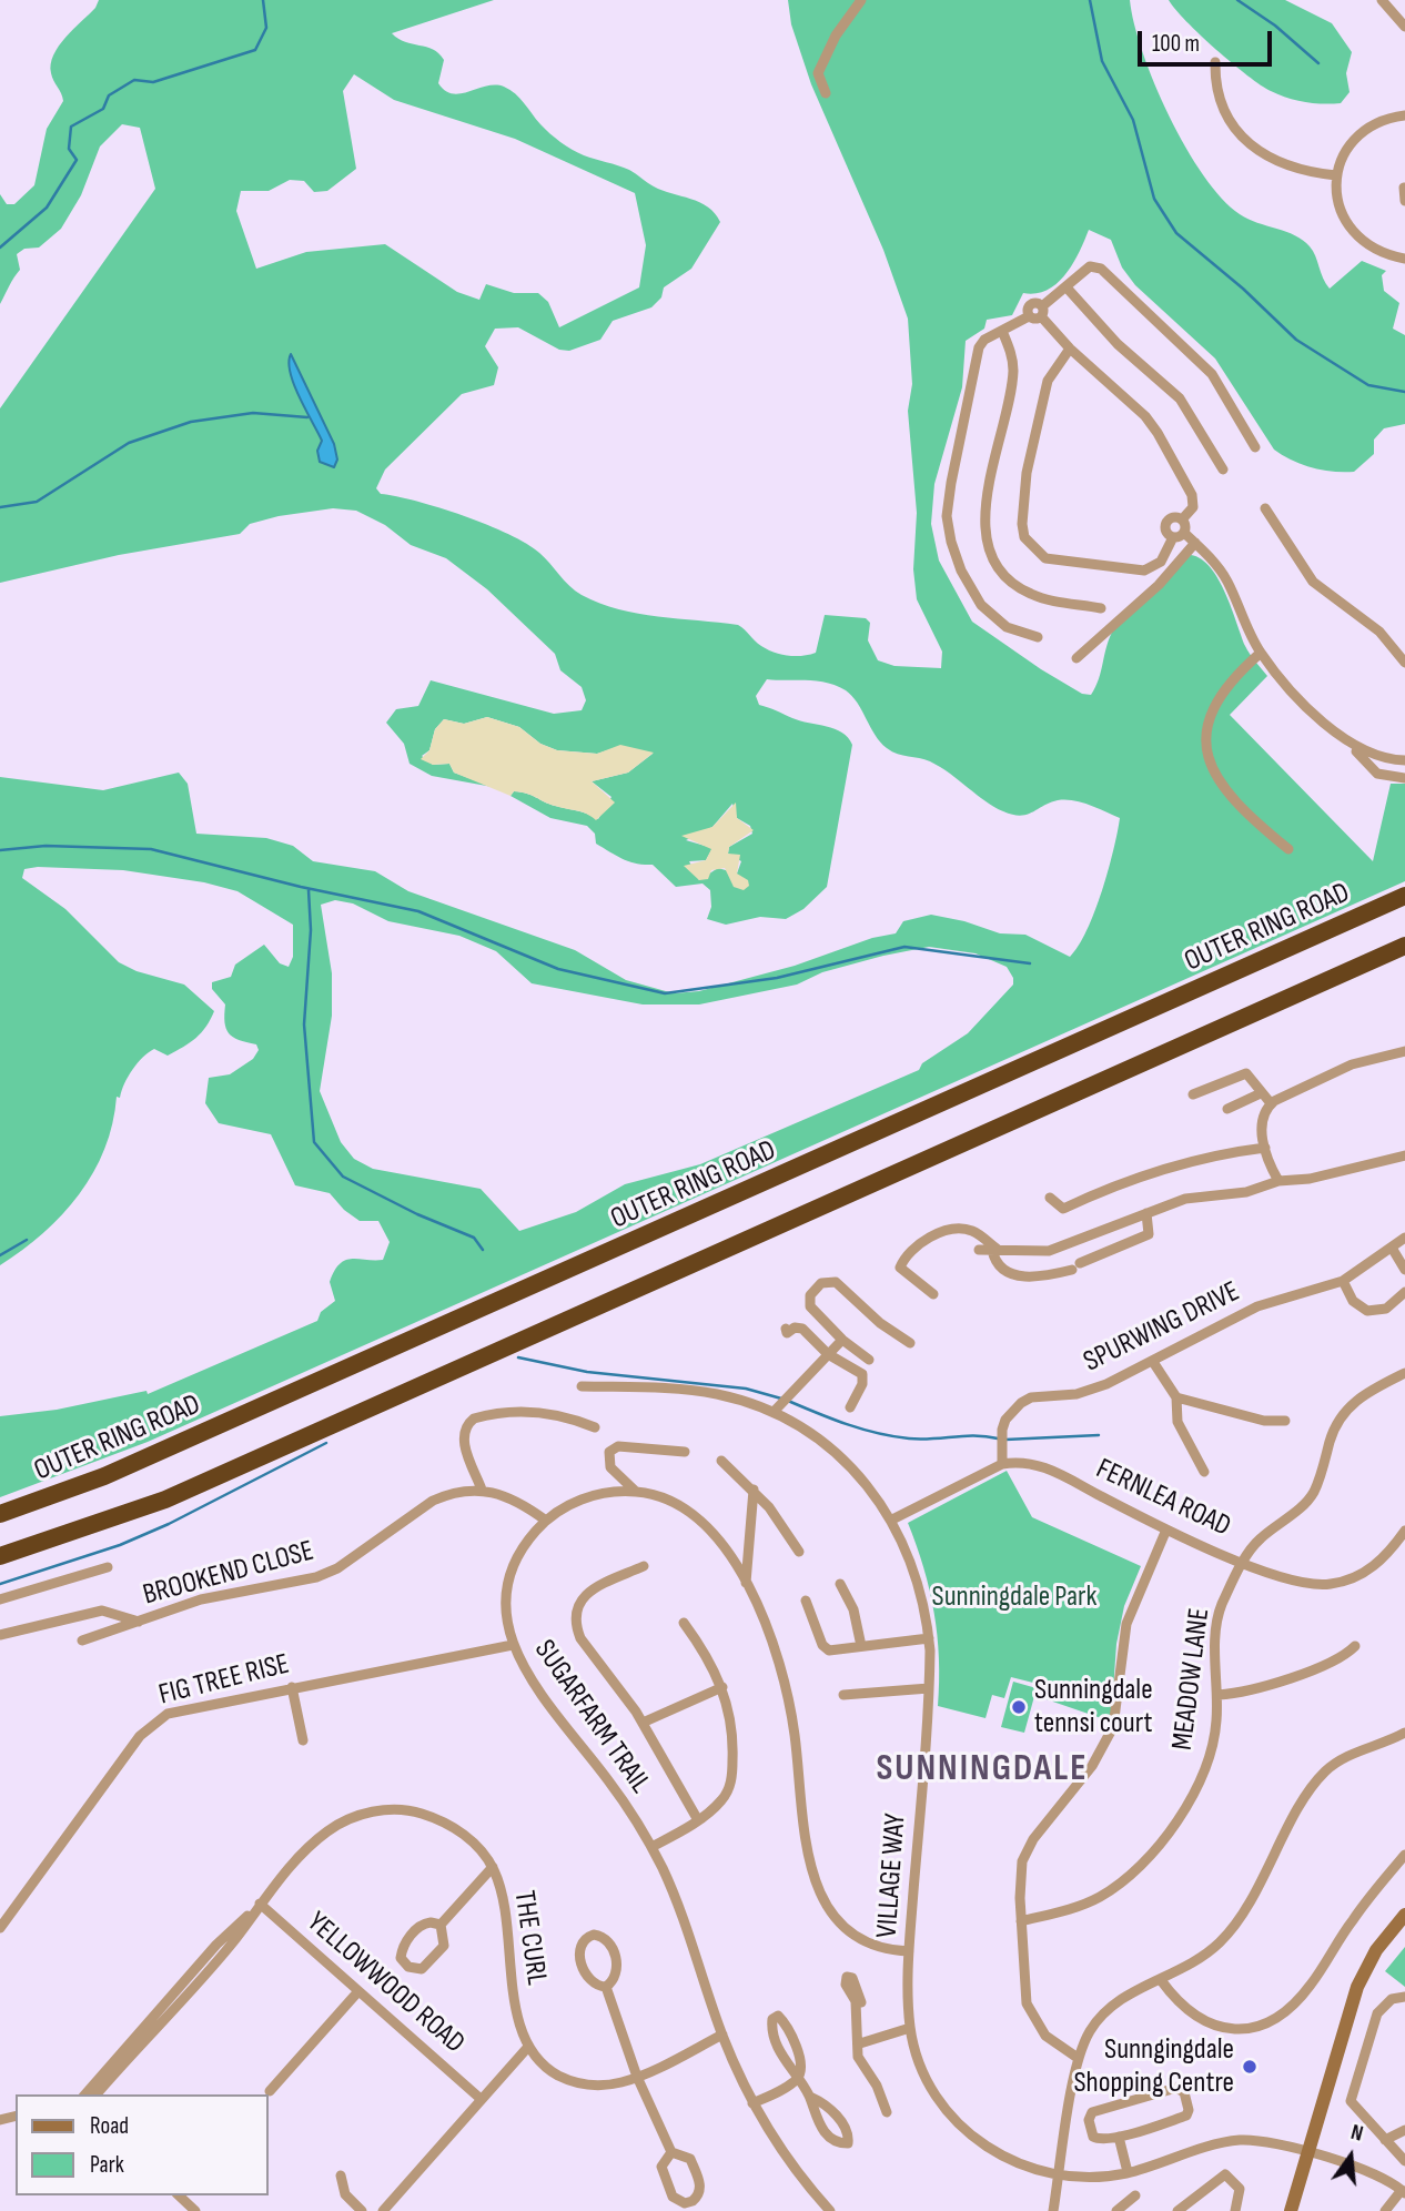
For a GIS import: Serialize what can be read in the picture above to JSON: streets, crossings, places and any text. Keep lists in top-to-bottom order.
{
  "streets": {
    "highway": ["OUTER RING ROAD"],
    "street": [
      "SPURWING DRIVE",
      "FERNLEA ROAD",
      "BROOKEND CLOSE",
      "MEADOW LANE",
      "FIG TREE RISE",
      "SUGARFARM TRAIL",
      "VILLAGE WAY",
      "THE CURL",
      "YELLOWWOOD ROAD"
    ]
  },
  "crossings": [
    ["SPURWING DRIVE", "FERNLEA ROAD"],
    ["FERNLEA ROAD", "MEADOW LANE"],
    ["BROOKEND CLOSE", "SUGARFARM TRAIL"],
    ["FIG TREE RISE", "SUGARFARM TRAIL"],
    ["SUGARFARM TRAIL", "VILLAGE WAY"],
    ["SUGARFARM TRAIL", "THE CURL"],
    ["THE CURL", "YELLOWWOOD ROAD"]
  ],
  "districts": ["SUNNINGDALE"],
  "parks": ["Sunningdale Park"],
  "places": ["Sunningdale tennsi court", "Sunngingdale Shopping Centre"],
  "legend": ["Road", "Park"],
  "scale_bar": "100 m",
  "north": "top"
}
